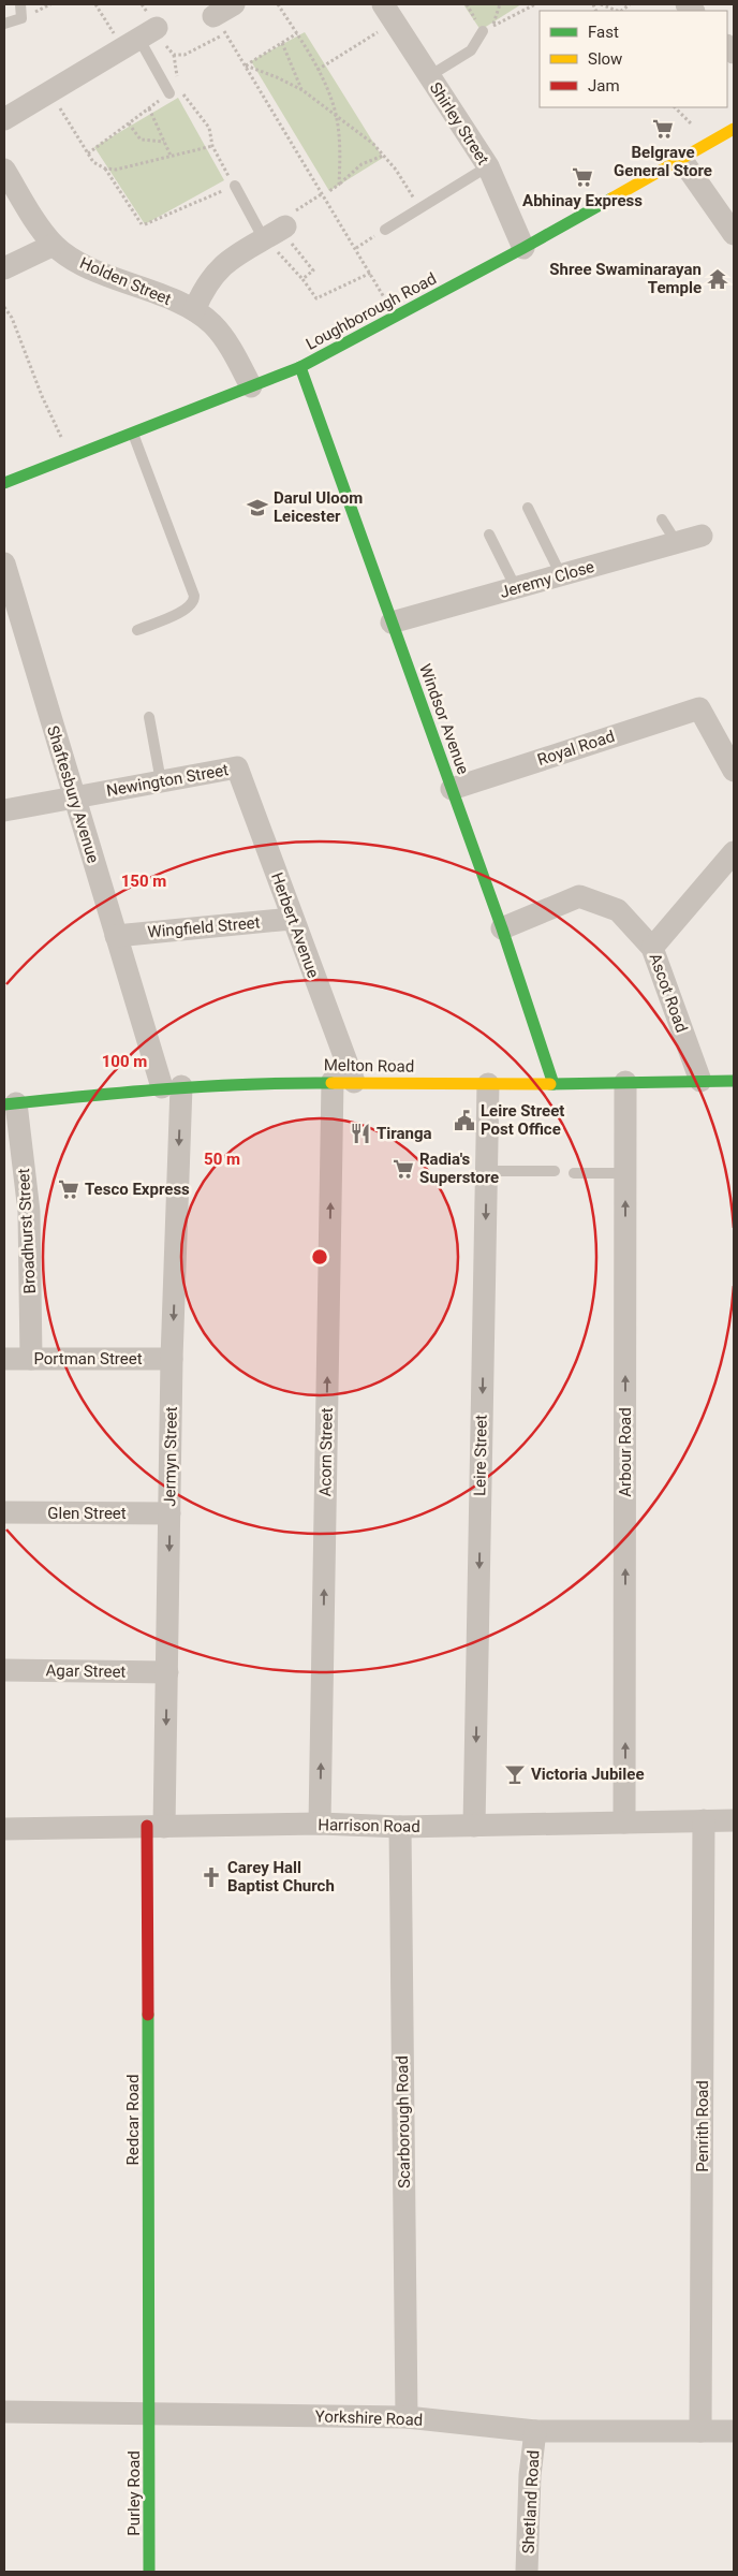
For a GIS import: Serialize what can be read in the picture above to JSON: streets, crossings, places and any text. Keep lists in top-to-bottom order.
{
  "streets": {
    "street": [
      "Shirley Street",
      "Holden Street",
      "Loughborough Road",
      "Jeremy Close",
      "Windsor Avenue",
      "Royal Road",
      "Newington Street",
      "Shaftesbury Avenue",
      "Herbert Avenue",
      "Wingfield Street",
      "Ascot Road",
      "Melton Road",
      "Broadhurst Street",
      "Portman Street",
      "Acorn Street",
      "Arbour Road",
      "Leire Street",
      "Jermyn Street",
      "Glen Street",
      "Agar Street",
      "Harrison Road",
      "Redcar Road",
      "Scarborough Road",
      "Penrith Road",
      "Yorkshire Road",
      "Purley Road",
      "Shetland Road"
    ]
  },
  "crossings": [
    ["Shirley Street", "Loughborough Road"],
    ["Holden Street", "Loughborough Road"],
    ["Loughborough Road", "Windsor Avenue"],
    ["Jeremy Close", "Windsor Avenue"],
    ["Windsor Avenue", "Royal Road"],
    ["Windsor Avenue", "Ascot Road"],
    ["Windsor Avenue", "Melton Road"],
    ["Newington Street", "Shaftesbury Avenue"],
    ["Newington Street", "Herbert Avenue"],
    ["Shaftesbury Avenue", "Wingfield Street"],
    ["Shaftesbury Avenue", "Melton Road"],
    ["Shaftesbury Avenue", "Jermyn Street"],
    ["Herbert Avenue", "Wingfield Street"],
    ["Herbert Avenue", "Melton Road"],
    ["Herbert Avenue", "Acorn Street"],
    ["Ascot Road", "Melton Road"],
    ["Melton Road", "Broadhurst Street"],
    ["Melton Road", "Acorn Street"],
    ["Melton Road", "Arbour Road"],
    ["Melton Road", "Leire Street"],
    ["Melton Road", "Jermyn Street"],
    ["Broadhurst Street", "Portman Street"],
    ["Portman Street", "Jermyn Street"],
    ["Acorn Street", "Harrison Road"],
    ["Arbour Road", "Harrison Road"],
    ["Leire Street", "Harrison Road"],
    ["Jermyn Street", "Glen Street"],
    ["Jermyn Street", "Agar Street"],
    ["Jermyn Street", "Harrison Road"],
    ["Jermyn Street", "Redcar Road"],
    ["Harrison Road", "Redcar Road"],
    ["Harrison Road", "Scarborough Road"],
    ["Harrison Road", "Penrith Road"],
    ["Redcar Road", "Yorkshire Road"],
    ["Redcar Road", "Purley Road"],
    ["Scarborough Road", "Yorkshire Road"],
    ["Penrith Road", "Yorkshire Road"],
    ["Yorkshire Road", "Purley Road"],
    ["Yorkshire Road", "Shetland Road"]
  ],
  "one_way": [
    "Acorn Street",
    "Arbour Road",
    "Leire Street",
    "Jermyn Street"
  ],
  "places": {
    "supermarket": [
      "Belgrave General Store",
      "Abhinay Express",
      "Radia's Superstore",
      "Tesco Express"
    ],
    "temple": ["Shree Swaminarayan Temple"],
    "school or university": ["Darul Uloom Leicester"],
    "public building": ["Leire Street Post Office"],
    "restaurant": ["Tiranga"],
    "bar": ["Victoria Jubilee"],
    "church": ["Carey Hall Baptist Church"]
  },
  "legend": ["Fast", "Slow", "Jam"],
  "rings": ["150 m", "100 m", "50 m"]
}
